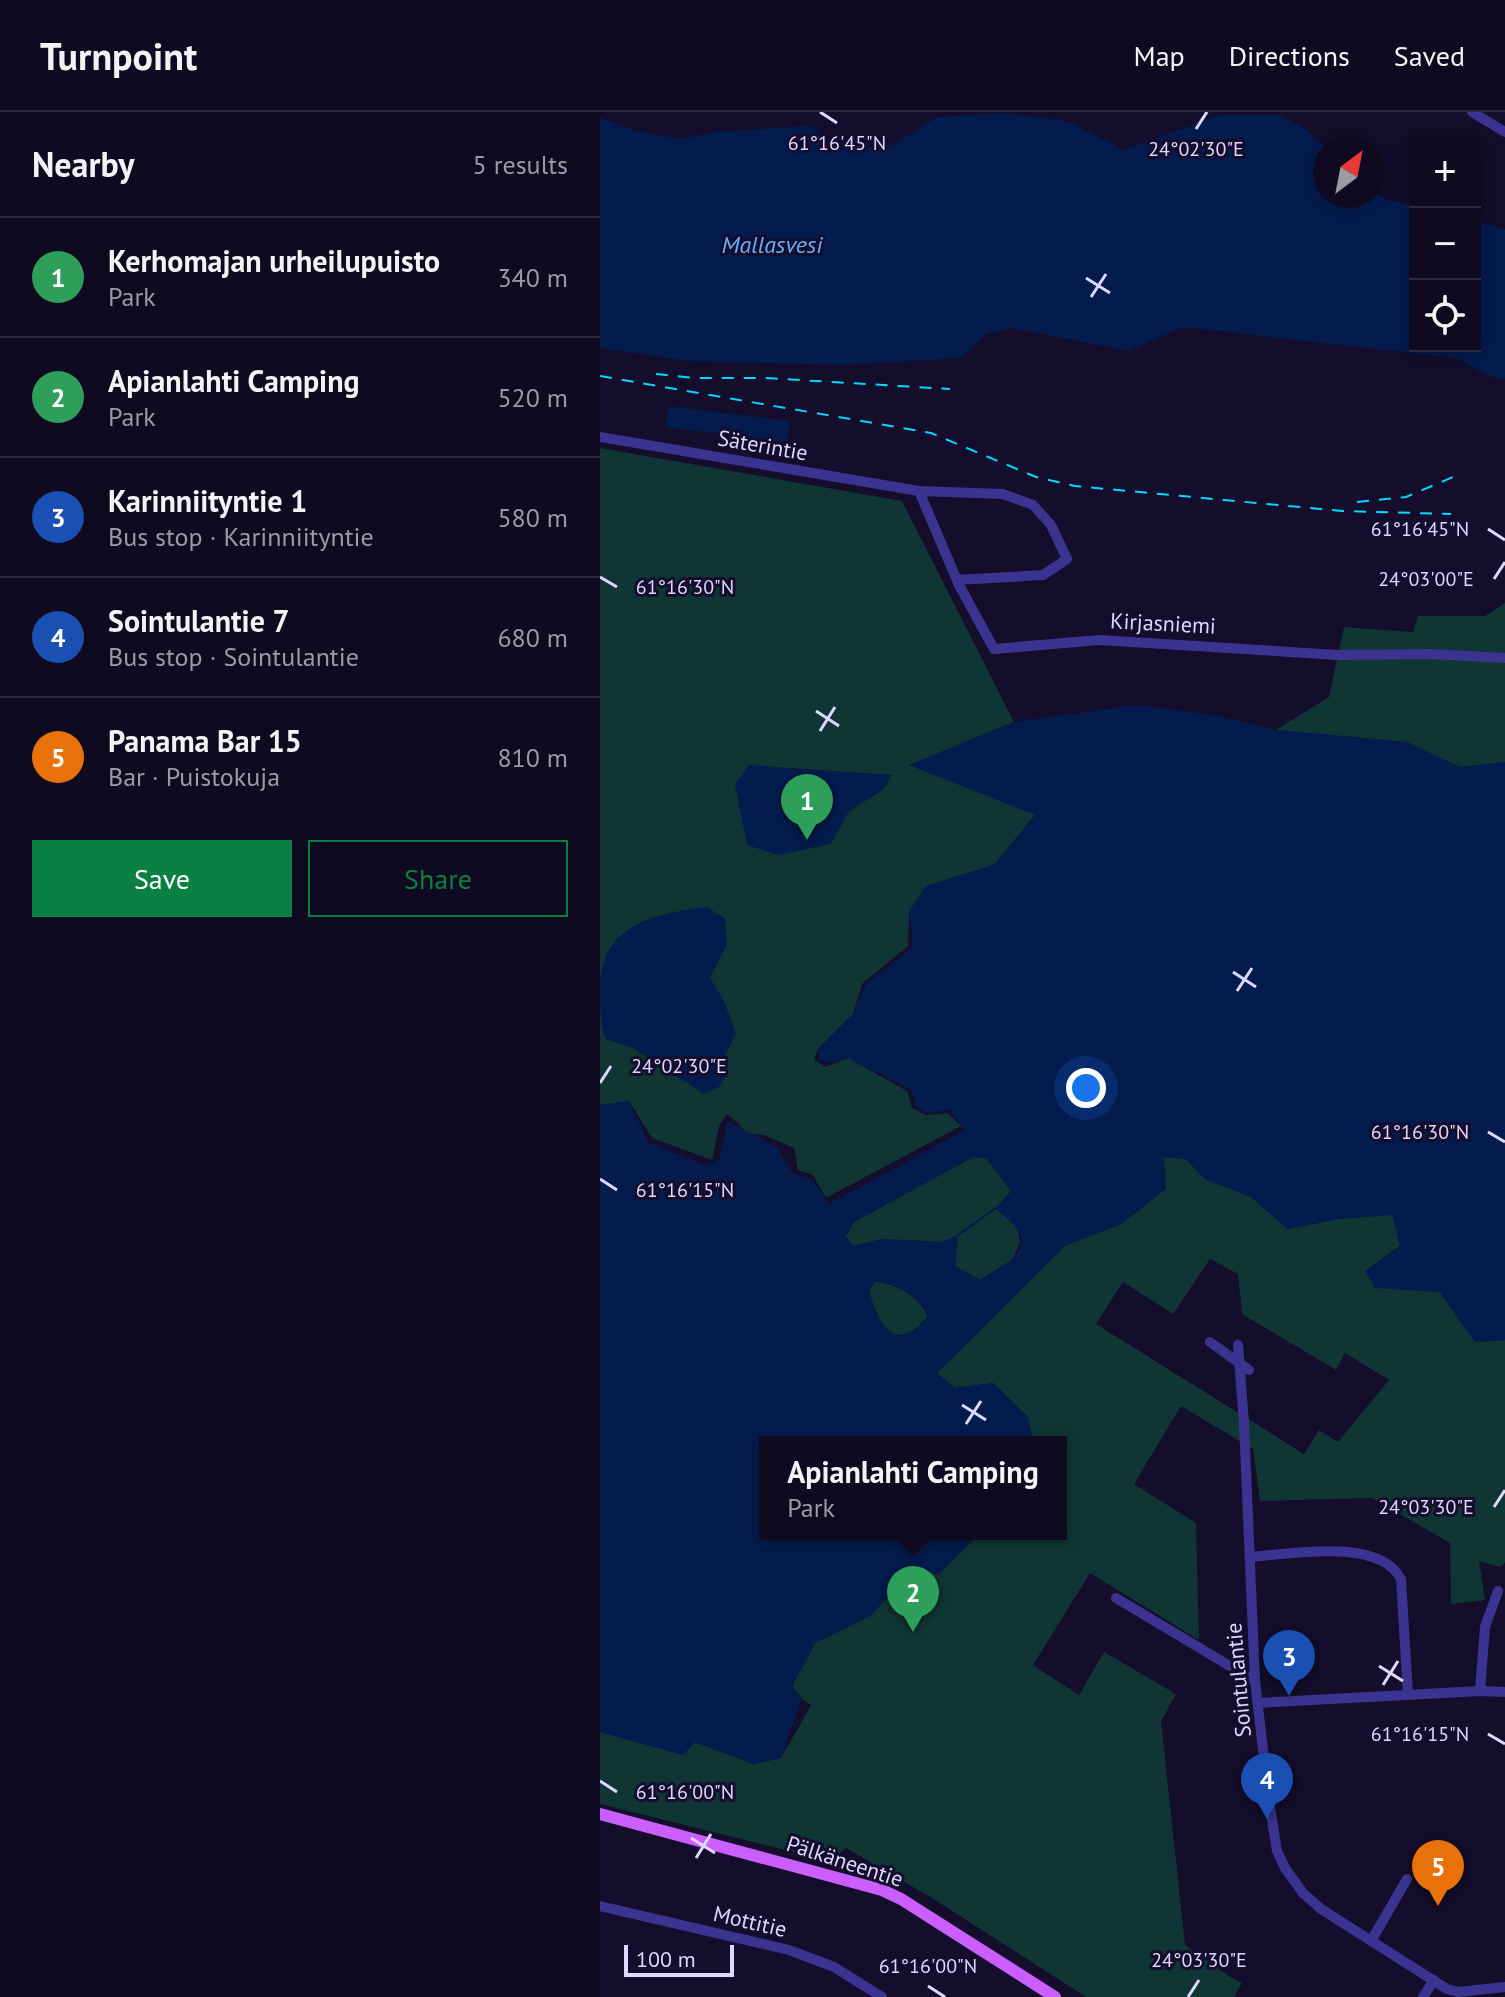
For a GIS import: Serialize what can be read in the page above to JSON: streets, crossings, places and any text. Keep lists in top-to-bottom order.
{
  "streets": {
    "main road": ["Pälkäneentie"],
    "street": [
      "Säterintie",
      "Kirjasniemi",
      "Sointulantie",
      "Mottitie"
    ]
  },
  "crossings": [
    ["Säterintie", "Kirjasniemi"]
  ],
  "water": ["Mallasvesi"],
  "scale_bar": "100 m",
  "north": "top right",
  "page": {
    "header": "Turnpoint",
    "nav": ["Map", "Directions", "Saved"],
    "heading": ["Nearby", "5 results"],
    "map_buttons": ["+", "−"],
    "list": [
      {
        "mark": "1",
        "name": "Kerhomajan urheilupuisto",
        "note": "Park",
        "value": "340 m"
      },
      {
        "mark": "2",
        "name": "Apianlahti Camping",
        "note": "Park",
        "value": "520 m"
      },
      {
        "mark": "3",
        "name": "Karinniityntie 1",
        "note": "Bus stop · Karinniityntie",
        "value": "580 m"
      },
      {
        "mark": "4",
        "name": "Sointulantie 7",
        "note": "Bus stop · Sointulantie",
        "value": "680 m"
      },
      {
        "mark": "5",
        "name": "Panama Bar 15",
        "note": "Bar · Puistokuja",
        "value": "810 m"
      }
    ],
    "pins": [
      "1",
      "2",
      "3",
      "4",
      "5"
    ],
    "buttons": ["Save", "Share"],
    "popup": ["Apianlahti Camping", "Park"],
    "scale": "100 m"
  },
  "coordinates": [
    "61°16'45\"N",
    "24°02'30\"E",
    "24°03'00\"E",
    "61°16'30\"N",
    "61°16'15\"N",
    "24°03'30\"E",
    "61°16'00\"N"
  ]
}
